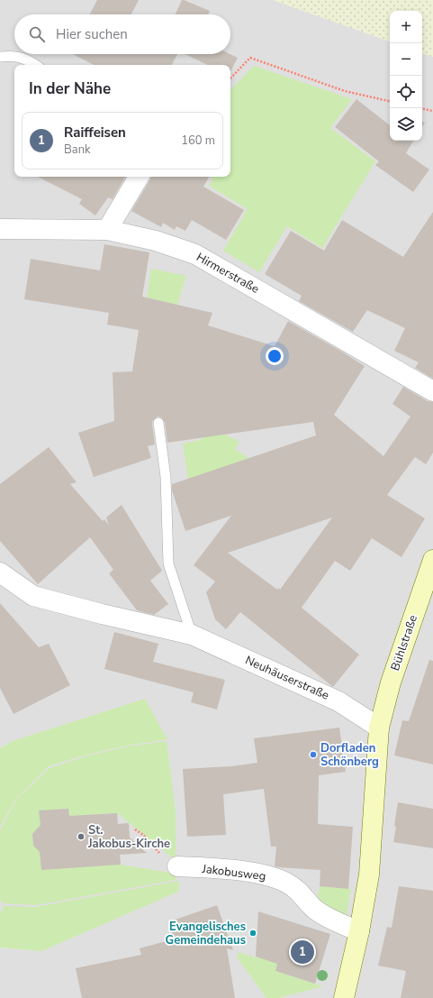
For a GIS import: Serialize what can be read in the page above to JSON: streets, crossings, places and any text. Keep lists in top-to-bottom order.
{
  "streets": {
    "street": [
      "Hirmerstraße",
      "Bühlstraße",
      "Neuhäuserstraße",
      "Jakobusweg"
    ]
  },
  "crossings": [
    ["Bühlstraße", "Neuhäuserstraße"],
    ["Bühlstraße", "Jakobusweg"]
  ],
  "places": ["Dorfladen Schönberg", "St. Jakobus-Kirche", "Evangelisches Gemeindehaus"],
  "page": {
    "map_buttons": ["+", "−"],
    "search": "Hier suchen",
    "heading": "In der Nähe",
    "list": [
      {
        "mark": "1",
        "name": "Raiffeisen",
        "note": "Bank",
        "value": "160 m"
      }
    ],
    "pins": "1"
  }
}
